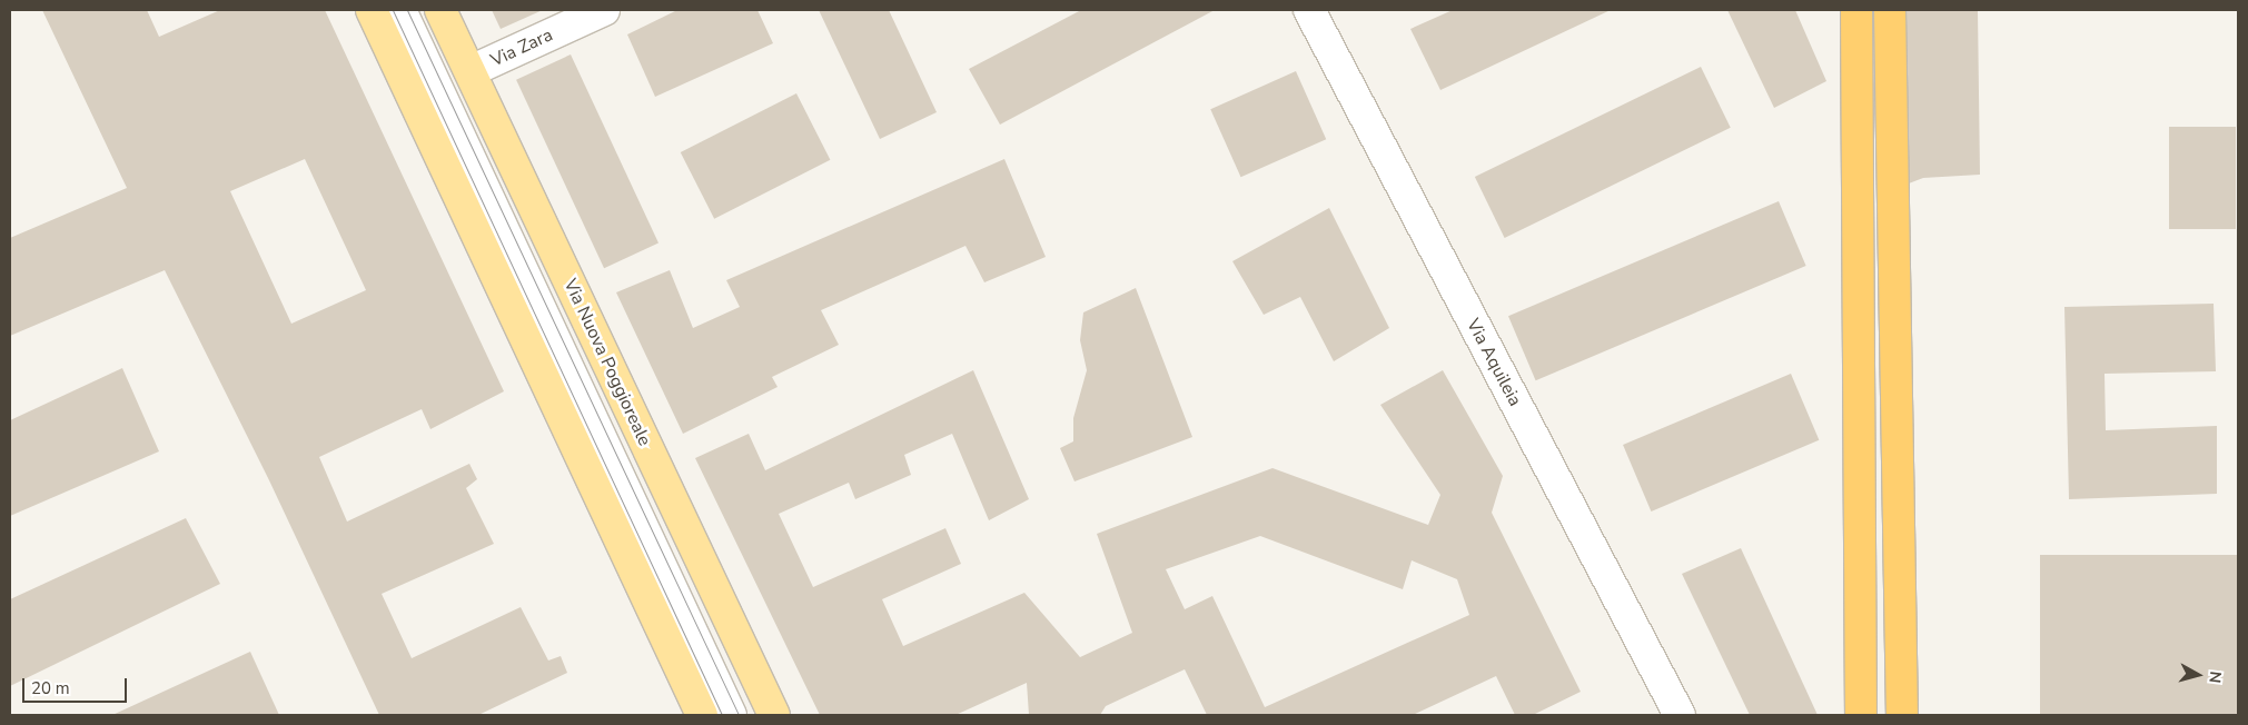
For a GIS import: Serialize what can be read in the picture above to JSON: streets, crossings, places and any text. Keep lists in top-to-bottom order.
{
  "streets": {
    "main road": ["Via Nuova Poggioreale"],
    "street": ["Via Zara", "Via Aquileia"]
  },
  "crossings": [
    ["Via Zara", "Via Nuova Poggioreale"]
  ],
  "scale_bar": "20 m",
  "north": "right"
}
